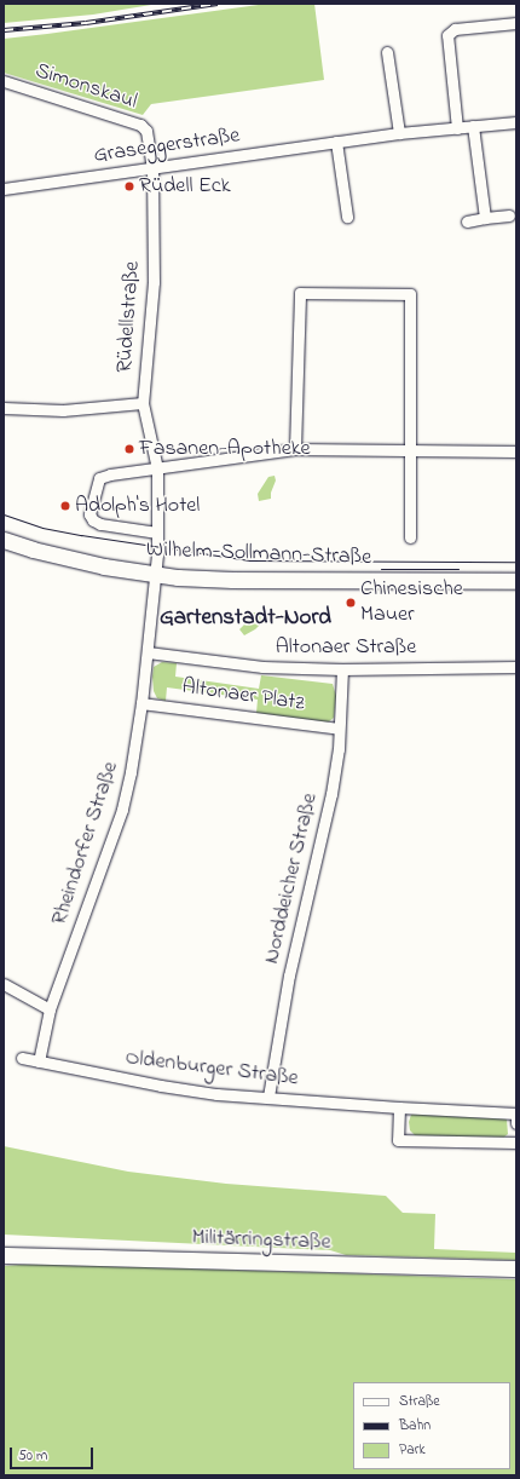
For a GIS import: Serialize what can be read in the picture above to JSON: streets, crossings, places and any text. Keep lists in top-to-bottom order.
{
  "streets": {
    "street": [
      "Simonskaul",
      "Graseggerstraße",
      "Rüdellstraße",
      "Wilhelm-Sollmann-Straße",
      "Altonaer Straße",
      "Altonaer Platz",
      "Rheindorfer Straße",
      "Norddeicher Straße",
      "Oldenburger Straße",
      "Militärringstraße"
    ]
  },
  "crossings": [
    ["Simonskaul", "Graseggerstraße"],
    ["Simonskaul", "Rüdellstraße"],
    ["Graseggerstraße", "Rüdellstraße"],
    ["Rüdellstraße", "Wilhelm-Sollmann-Straße"],
    ["Rüdellstraße", "Rheindorfer Straße"],
    ["Wilhelm-Sollmann-Straße", "Rheindorfer Straße"],
    ["Altonaer Straße", "Rheindorfer Straße"],
    ["Altonaer Straße", "Norddeicher Straße"],
    ["Altonaer Platz", "Rheindorfer Straße"],
    ["Altonaer Platz", "Norddeicher Straße"],
    ["Rheindorfer Straße", "Oldenburger Straße"],
    ["Norddeicher Straße", "Oldenburger Straße"]
  ],
  "districts": ["Gartenstadt-Nord"],
  "places": [
    "Rüdell Eck",
    "Fasanen-Apotheke",
    "Adolph's Hotel",
    "Chinesische Mauer"
  ],
  "legend": ["Straße", "Bahn", "Park"],
  "scale_bar": "50 m"
}
